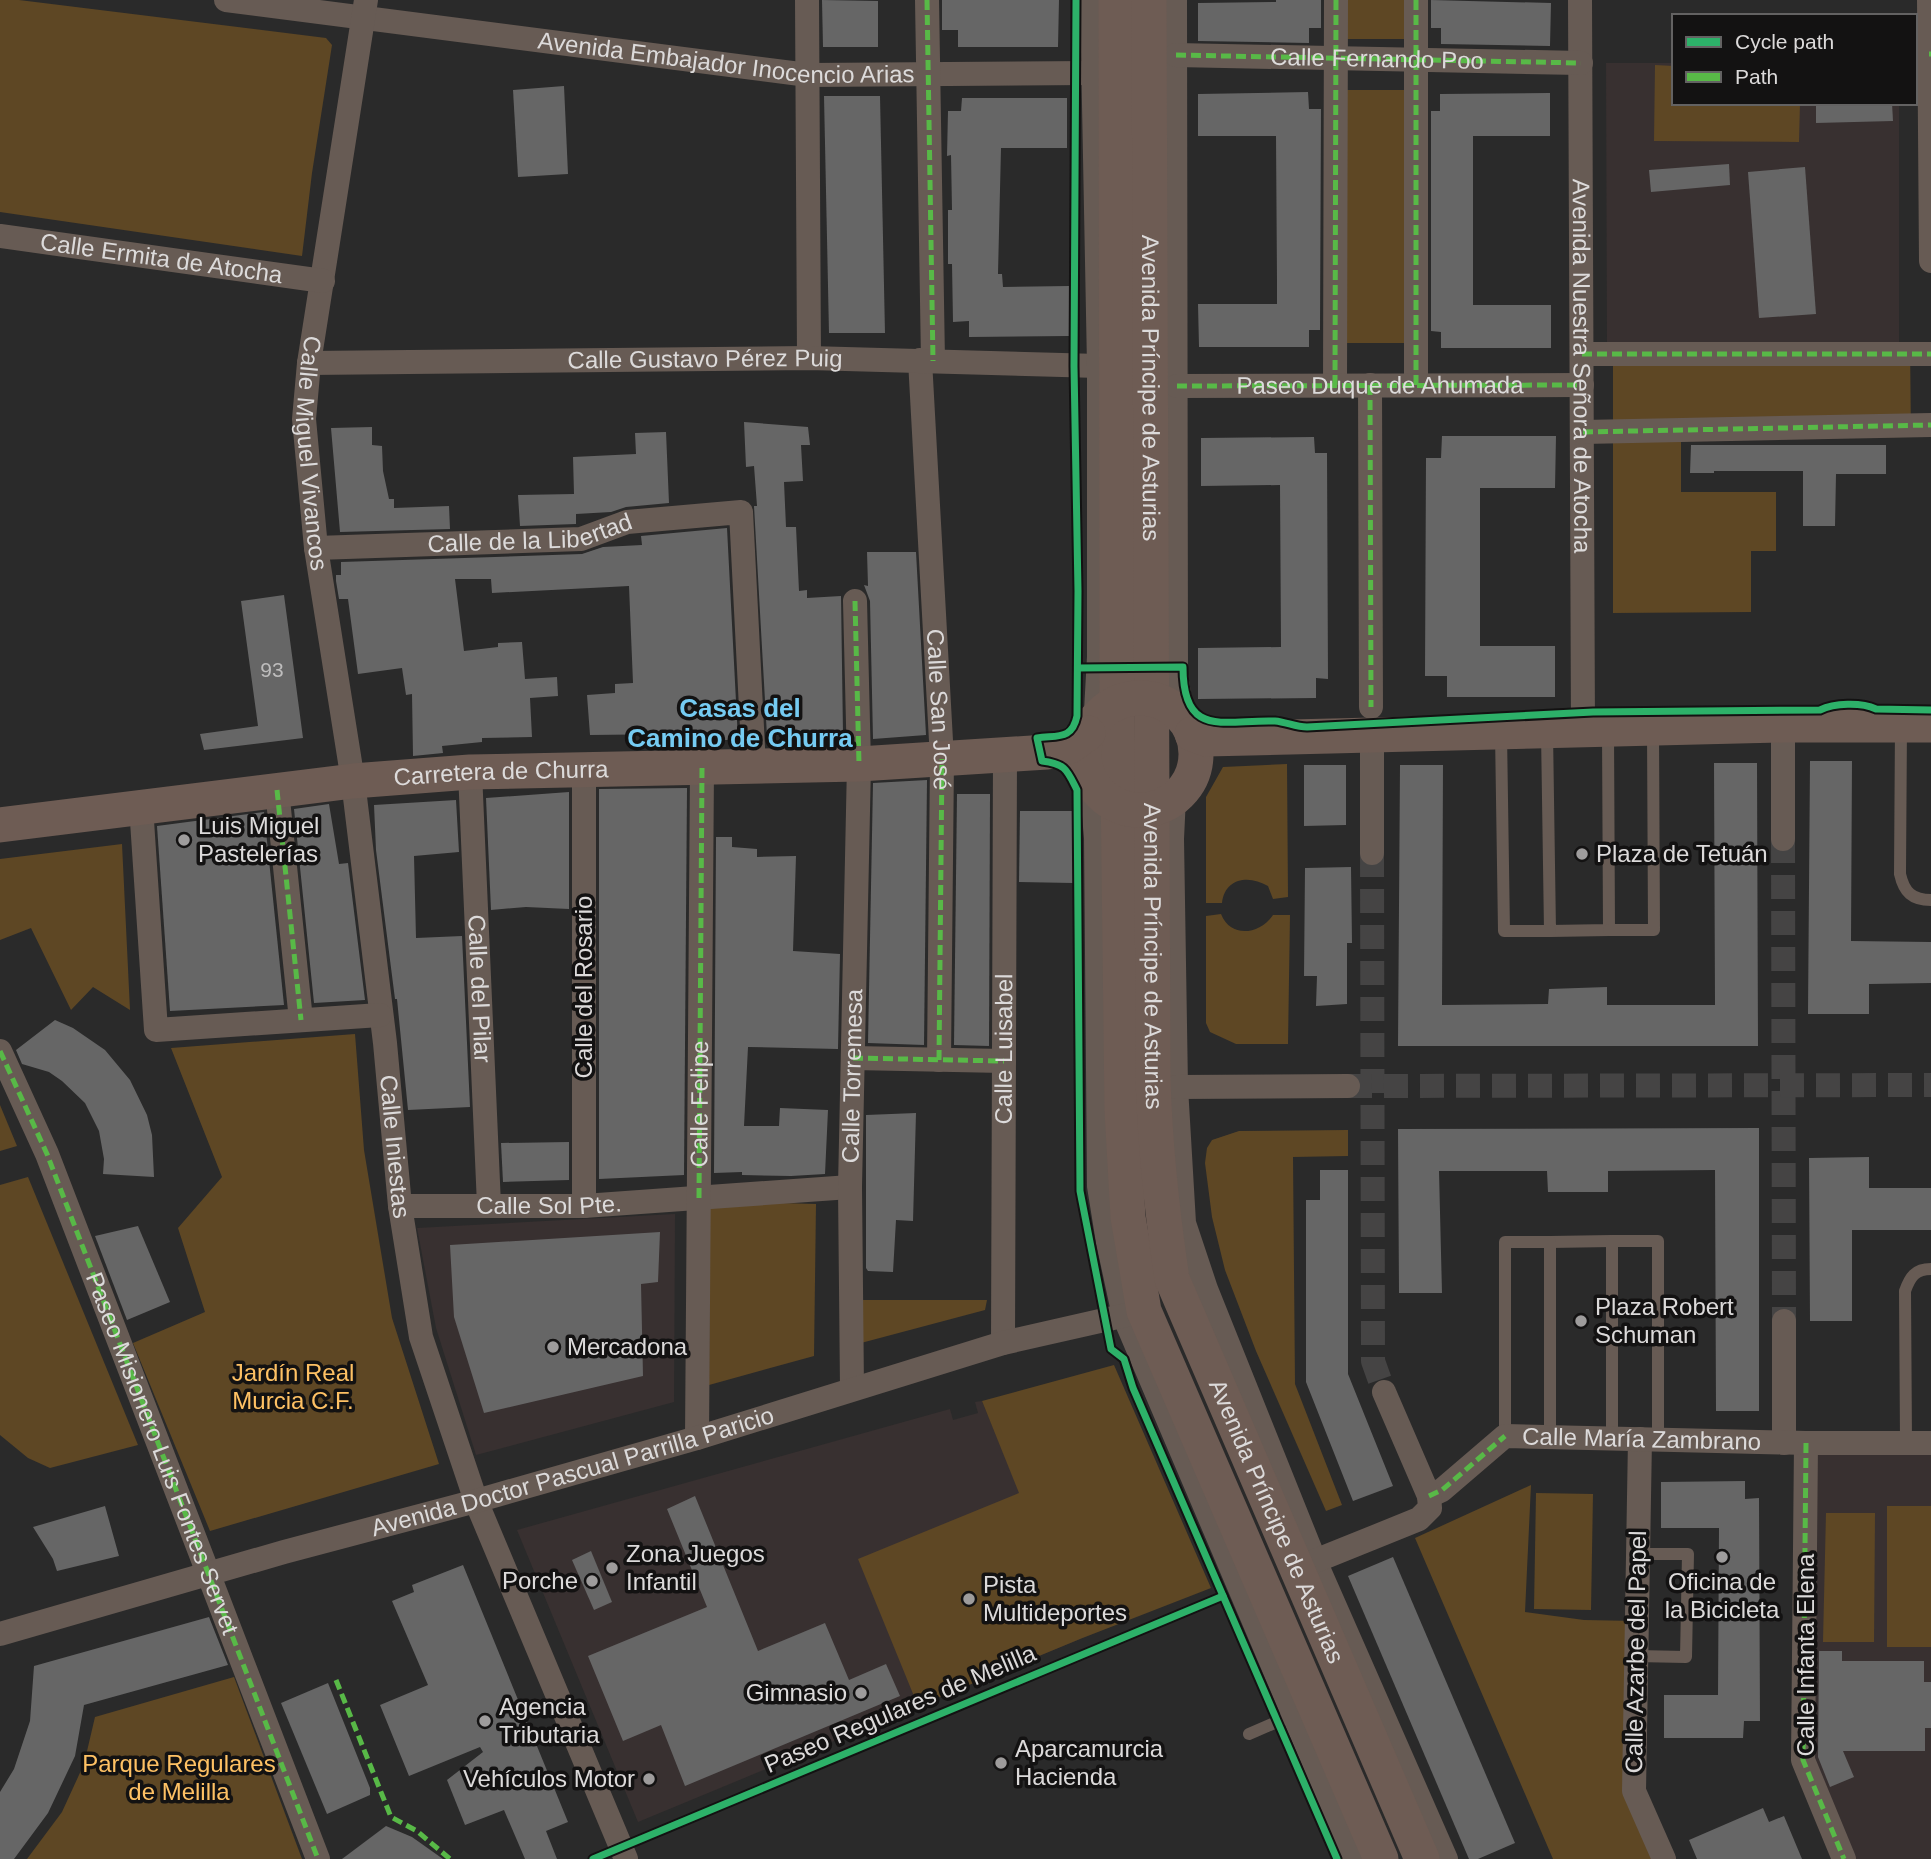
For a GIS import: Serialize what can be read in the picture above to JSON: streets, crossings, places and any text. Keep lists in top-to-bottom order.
{
  "streets": {
    "main road": ["Avenida Príncipe de Asturias", "Carretera de Churra"],
    "street": [
      "Avenida Embajador Inocencio Arias",
      "Calle Fernando Poo",
      "Calle Ermita de Atocha",
      "Calle Gustavo Pérez Puig",
      "Avenida Nuestra Señora de Atocha",
      "Paseo Duque de Ahumada",
      "Calle Miguel Vivancos",
      "Calle de la Libertad",
      "Calle San José",
      "Calle del Rosario",
      "Calle del Pilar",
      "Calle Luisabel",
      "Calle Torremesa",
      "Calle Felipe",
      "Calle Iniestas",
      "Calle Sol Pte.",
      "Calle María Zambrano",
      "Paseo Misionero Luis Fontes Servet",
      "Avenida Doctor Pascual Parrilla Paricio",
      "Calle Azarbe del Papel",
      "Calle Infanta Elena"
    ],
    "cycle path": ["Paseo Regulares de Melilla"]
  },
  "crossings": [
    ["Avenida Embajador Inocencio Arias", "Calle Miguel Vivancos"],
    ["Avenida Embajador Inocencio Arias", "Calle San José"],
    ["Calle Fernando Poo", "Avenida Nuestra Señora de Atocha"],
    ["Calle Ermita de Atocha", "Calle Miguel Vivancos"],
    ["Calle Gustavo Pérez Puig", "Calle Miguel Vivancos"],
    ["Calle Gustavo Pérez Puig", "Calle San José"],
    ["Avenida Nuestra Señora de Atocha", "Paseo Duque de Ahumada"],
    ["Avenida Príncipe de Asturias", "Carretera de Churra"],
    ["Avenida Príncipe de Asturias", "Avenida Doctor Pascual Parrilla Paricio"],
    ["Calle Miguel Vivancos", "Calle de la Libertad"],
    ["Calle Miguel Vivancos", "Carretera de Churra"],
    ["Calle Miguel Vivancos", "Calle Iniestas"],
    ["Calle de la Libertad", "Carretera de Churra"],
    ["Calle San José", "Carretera de Churra"],
    ["Carretera de Churra", "Calle del Rosario"],
    ["Carretera de Churra", "Calle del Pilar"],
    ["Carretera de Churra", "Calle Luisabel"],
    ["Carretera de Churra", "Calle Torremesa"],
    ["Carretera de Churra", "Calle Felipe"],
    ["Carretera de Churra", "Calle Iniestas"],
    ["Calle del Rosario", "Calle Sol Pte."],
    ["Calle del Pilar", "Calle Sol Pte."],
    ["Calle Luisabel", "Avenida Doctor Pascual Parrilla Paricio"],
    ["Calle Torremesa", "Calle Sol Pte."],
    ["Calle Torremesa", "Avenida Doctor Pascual Parrilla Paricio"],
    ["Calle Felipe", "Calle Sol Pte."],
    ["Calle Felipe", "Avenida Doctor Pascual Parrilla Paricio"],
    ["Calle Iniestas", "Calle Sol Pte."],
    ["Calle Iniestas", "Avenida Doctor Pascual Parrilla Paricio"],
    ["Calle María Zambrano", "Calle Azarbe del Papel"],
    ["Calle María Zambrano", "Calle Infanta Elena"],
    ["Paseo Misionero Luis Fontes Servet", "Avenida Doctor Pascual Parrilla Paricio"]
  ],
  "districts": ["Casas del Camino de Churra"],
  "parks": ["Jardín Real Murcia C.F.", "Parque Regulares de Melilla"],
  "places": [
    "Luis Miguel Pastelerías",
    "Plaza de Tetuán",
    "Plaza Robert Schuman",
    "Mercadona",
    "Oficina de la Bicicleta",
    "Zona Juegos Infantil",
    "Porche",
    "Pista Multideportes",
    "Gimnasio",
    "Agencia Tributaria",
    "Aparcamurcia Hacienda",
    "Vehículos Motor"
  ],
  "house_numbers": ["93"],
  "legend": ["Cycle path", "Path"]
}
